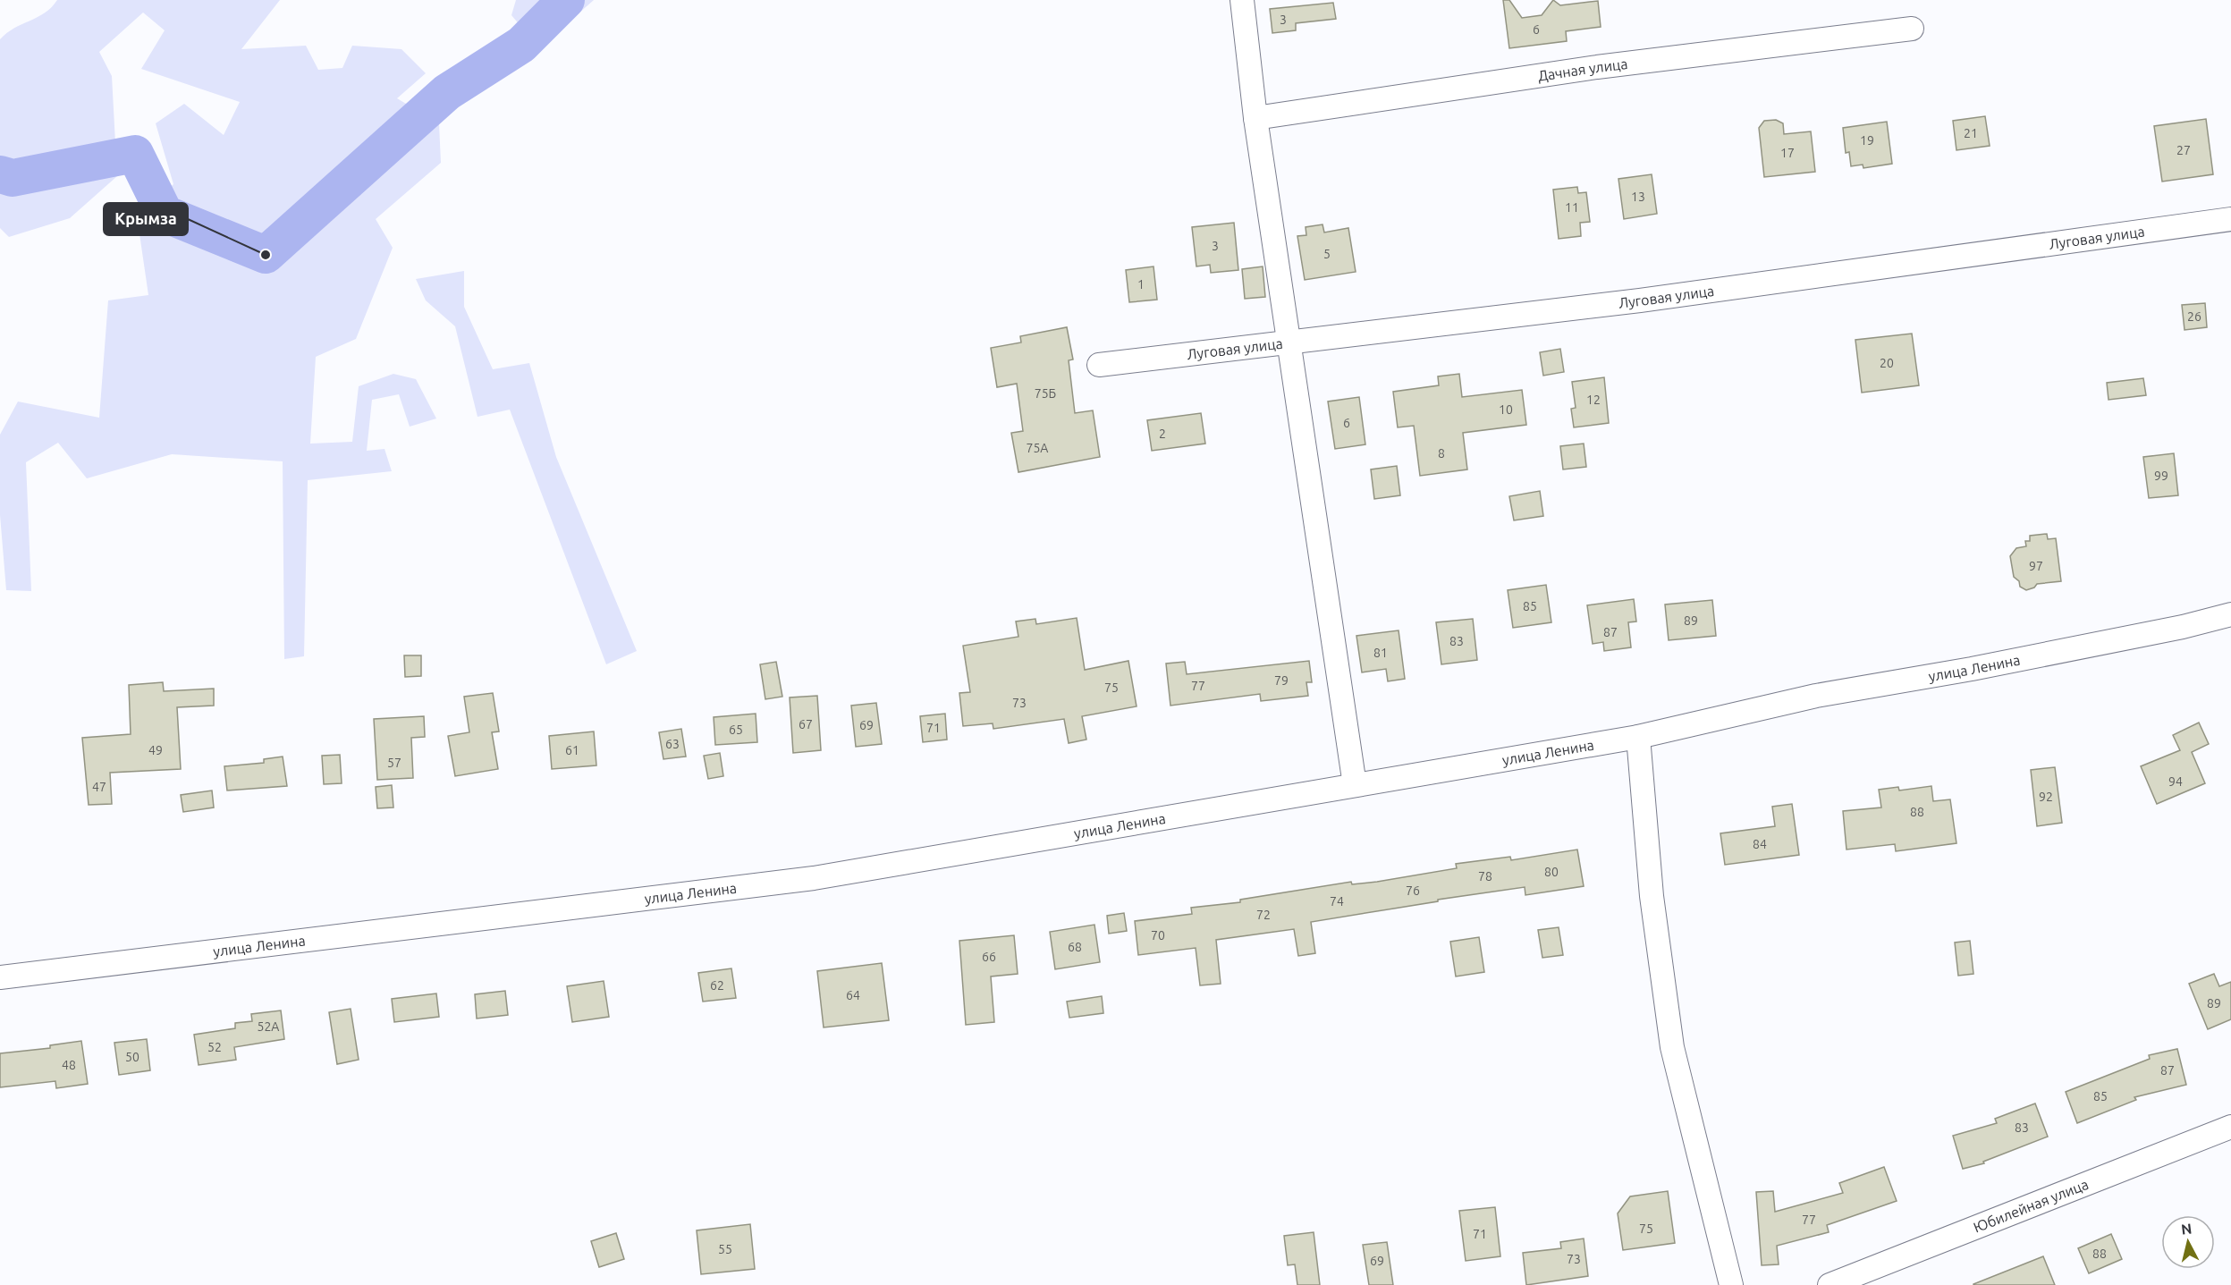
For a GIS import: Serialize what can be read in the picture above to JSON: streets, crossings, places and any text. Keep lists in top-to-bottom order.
{
  "streets": {
    "street": [
      "Дачная улица",
      "Луговая улица",
      "улица Ленина",
      "Юбилейная улица"
    ]
  },
  "places": ["Крымза"],
  "house_numbers": [
    "3",
    "6",
    "21",
    "19",
    "27",
    "17",
    "13",
    "11",
    "3",
    "5",
    "1",
    "26",
    "20",
    "75Б",
    "12",
    "10",
    "6",
    "2",
    "75А",
    "8",
    "99",
    "97",
    "85",
    "89",
    "87",
    "83",
    "81",
    "79",
    "77",
    "75",
    "73",
    "67",
    "69",
    "71",
    "65",
    "63",
    "49",
    "61",
    "57",
    "94",
    "47",
    "92",
    "88",
    "84",
    "80",
    "78",
    "76",
    "74",
    "72",
    "70",
    "68",
    "66",
    "62",
    "64",
    "89",
    "52А",
    "52",
    "50",
    "48",
    "87",
    "85",
    "83",
    "77",
    "75",
    "71",
    "55",
    "88",
    "73",
    "69"
  ],
  "north": "top"
}
